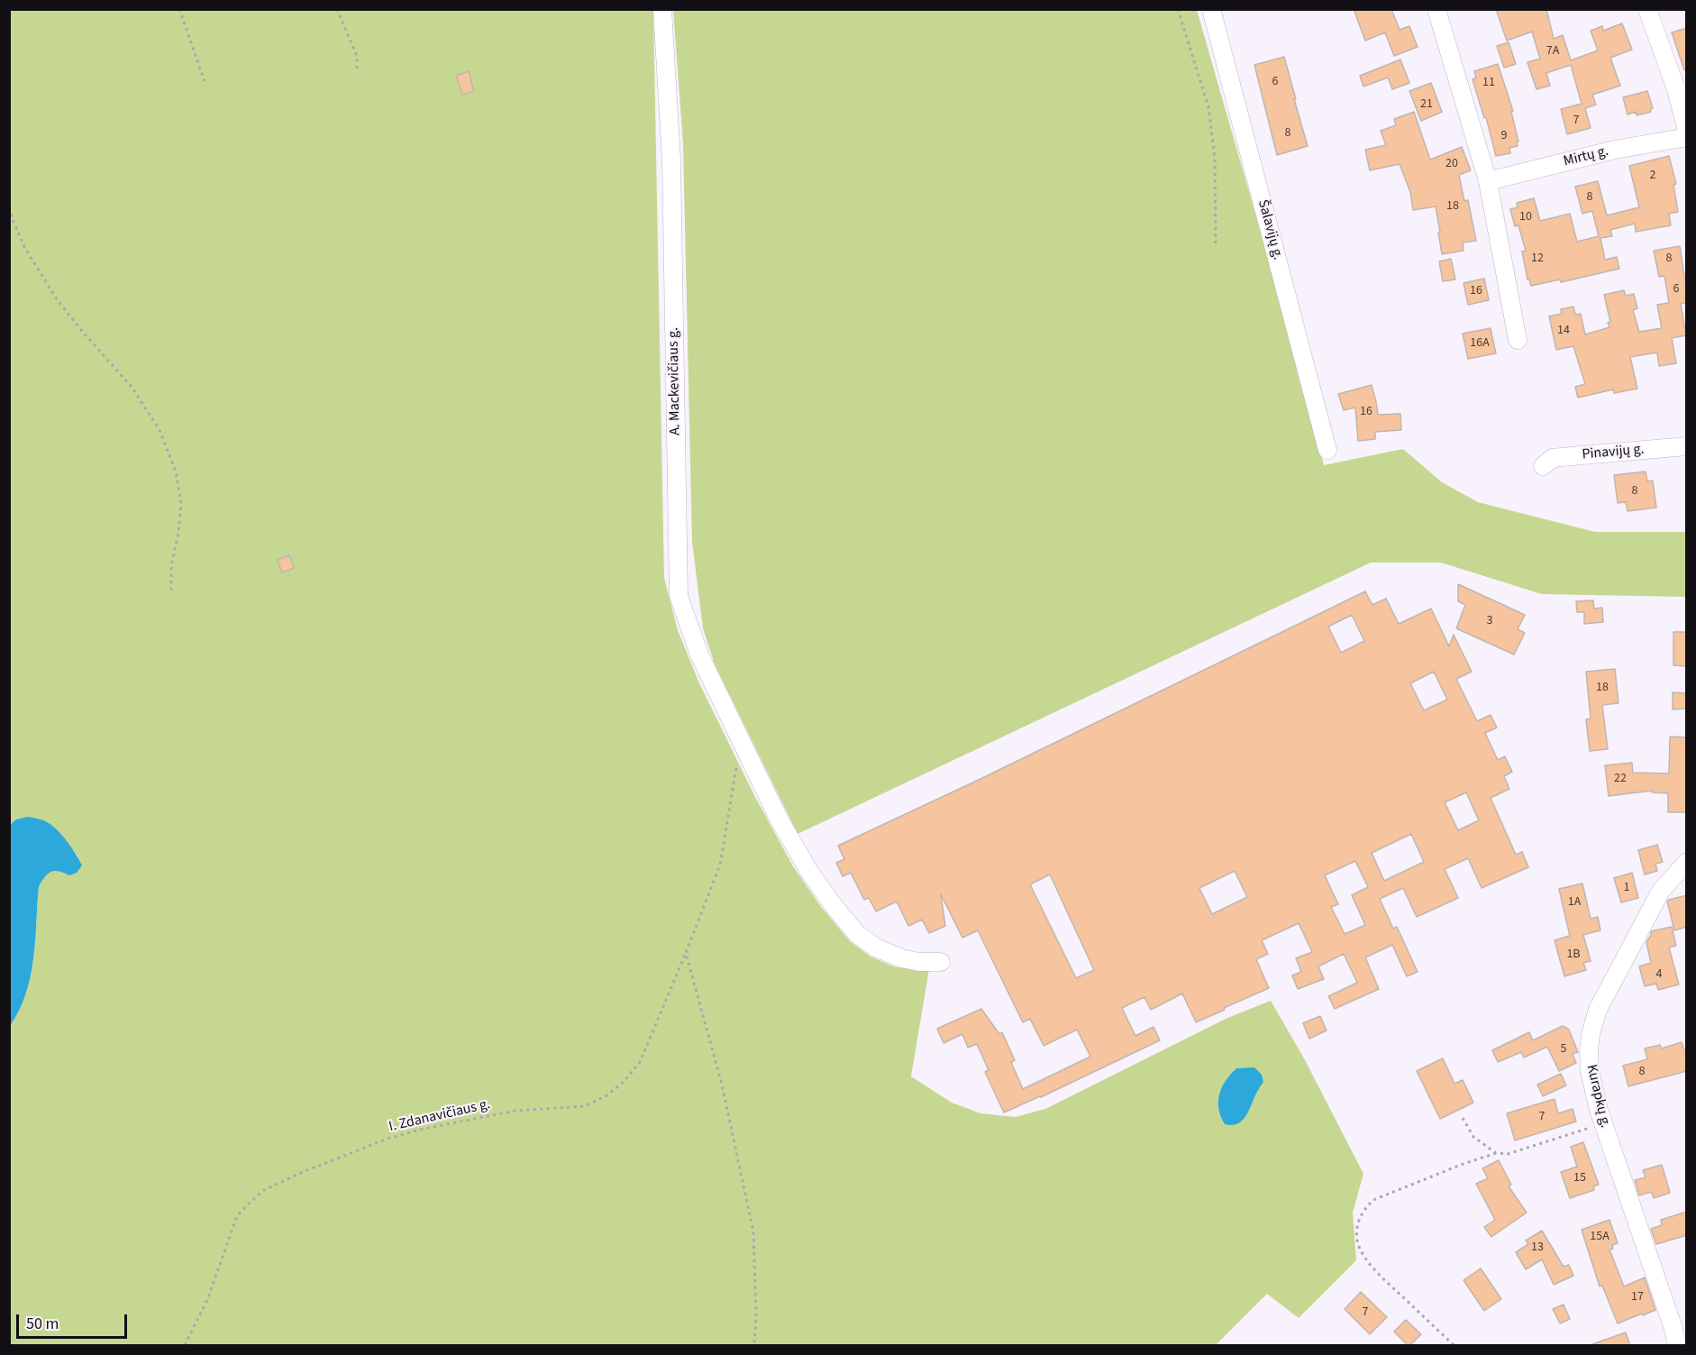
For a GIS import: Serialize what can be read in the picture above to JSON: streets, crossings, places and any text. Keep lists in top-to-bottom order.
{
  "streets": {
    "street": [
      "Mirtų g.",
      "Šalavijų g.",
      "A. Mackevičiaus g.",
      "Pinavijų g.",
      "Kurapkų g."
    ],
    "path": ["I. Zdanavičiaus g."]
  },
  "crossings": [
    ["A. Mackevičiaus g.", "I. Zdanavičiaus g."]
  ],
  "house_numbers": [
    "7A",
    "6",
    "11",
    "21",
    "7",
    "8",
    "9",
    "20",
    "2",
    "8",
    "18",
    "10",
    "12",
    "8",
    "6",
    "16",
    "14",
    "16A",
    "16",
    "8",
    "3",
    "18",
    "22",
    "1",
    "1A",
    "1B",
    "4",
    "5",
    "8",
    "7",
    "15",
    "15A",
    "13",
    "17",
    "7"
  ],
  "scale_bar": "50 m"
}
